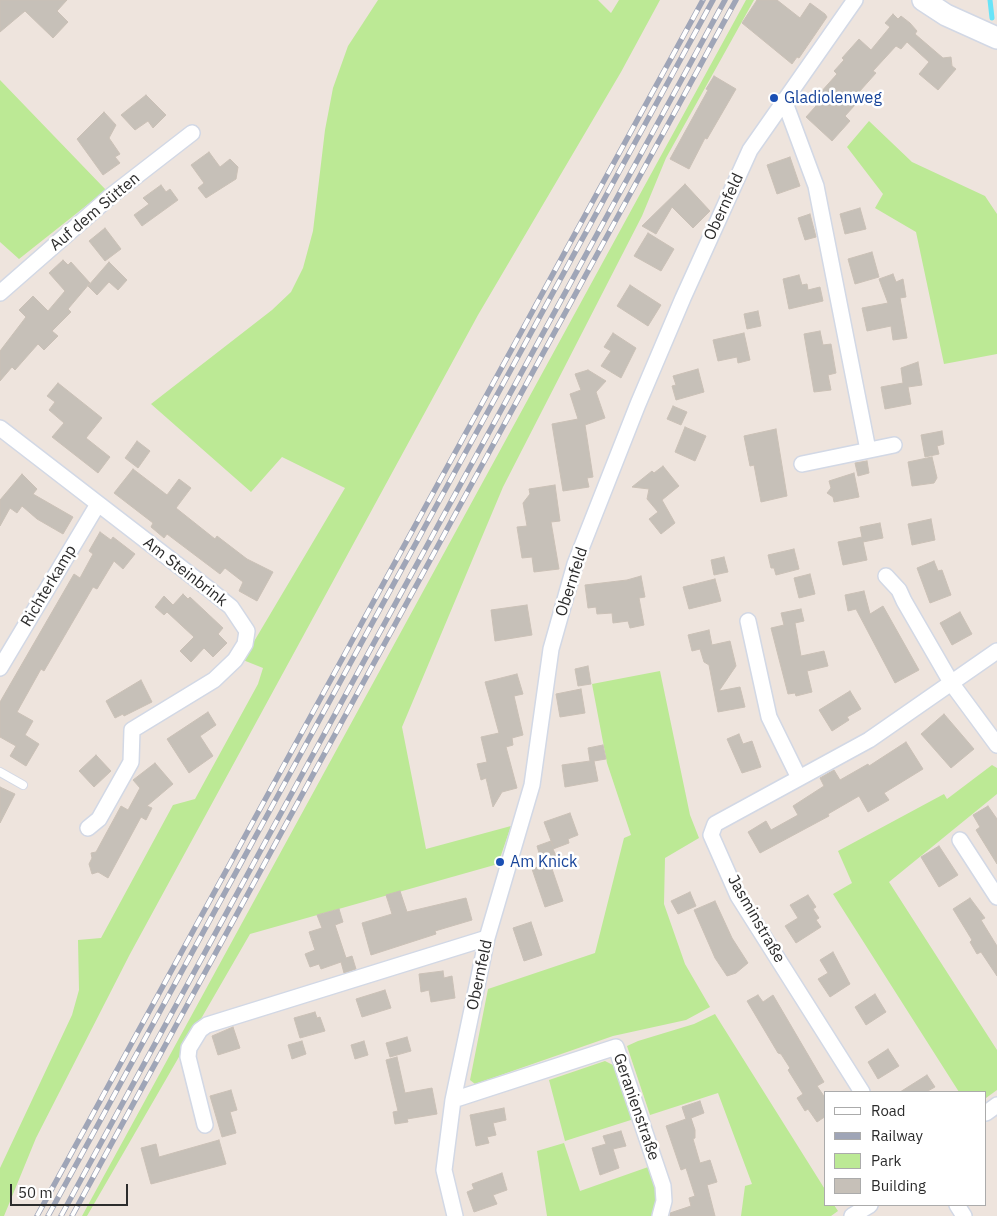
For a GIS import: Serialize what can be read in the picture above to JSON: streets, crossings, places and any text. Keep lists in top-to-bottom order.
{
  "streets": {
    "street": [
      "Obernfeld",
      "Auf dem Sütten",
      "Am Steinbrink",
      "Richterkamp",
      "Jasminstraße",
      "Geranienstraße"
    ]
  },
  "crossings": [
    ["Obernfeld", "Geranienstraße"],
    ["Am Steinbrink", "Richterkamp"]
  ],
  "places": ["Gladiolenweg", "Am Knick"],
  "legend": [
    "Road",
    "Railway",
    "Park",
    "Building"
  ],
  "scale_bar": "50 m"
}
